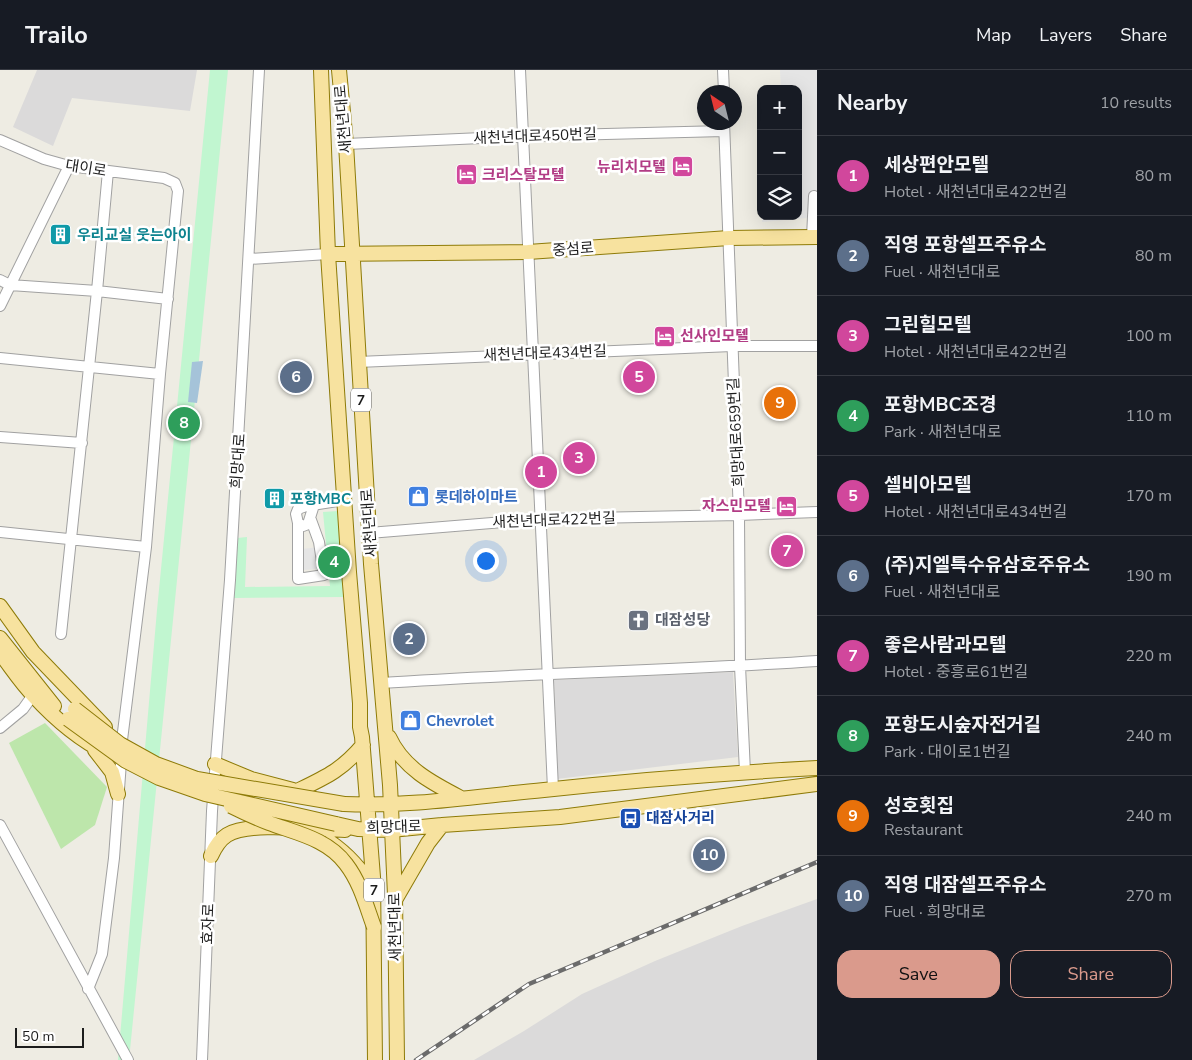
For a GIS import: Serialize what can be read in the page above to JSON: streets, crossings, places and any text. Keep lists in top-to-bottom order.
{
  "streets": {
    "main road": [
      "새천년대로",
      "중섬로",
      "7",
      "희망대로"
    ],
    "street": [
      "새천년대로450번길",
      "대이로",
      "새천년대로434번길",
      "희망대로659번길",
      "새천년대로422번길",
      "효자로"
    ]
  },
  "crossings": [
    ["새천년대로", "새천년대로450번길"],
    ["새천년대로", "중섬로"],
    ["새천년대로", "새천년대로434번길"],
    ["새천년대로", "희망대로"],
    ["새천년대로", "새천년대로422번길"],
    ["중섬로", "희망대로659번길"],
    ["새천년대로434번길", "희망대로659번길"],
    ["희망대로659번길", "희망대로"],
    ["희망대로659번길", "새천년대로422번길"],
    ["희망대로", "효자로"]
  ],
  "places": {
    "hotel": [
      "뉴리치모텔",
      "크리스탈모텔",
      "선사인모텔",
      "자스민모텔"
    ],
    "building": ["우리교실 웃는아이", "포항MBC"],
    "shop": ["롯데하이마트", "Chevrolet"],
    "church": ["대잠성당"],
    "bus stop": ["대잠사거리"]
  },
  "scale_bar": "50 m",
  "north": "top left",
  "page": {
    "header": "Trailo",
    "nav": ["Map", "Layers", "Share"],
    "heading": ["Nearby", "10 results"],
    "map_buttons": ["+", "−"],
    "list": [
      {
        "mark": "1",
        "name": "세상편안모텔",
        "note": "Hotel · 새천년대로422번길",
        "value": "80 m"
      },
      {
        "mark": "2",
        "name": "직영 포항셀프주유소",
        "note": "Fuel · 새천년대로",
        "value": "80 m"
      },
      {
        "mark": "3",
        "name": "그린힐모텔",
        "note": "Hotel · 새천년대로422번길",
        "value": "100 m"
      },
      {
        "mark": "4",
        "name": "포항MBC조경",
        "note": "Park · 새천년대로",
        "value": "110 m"
      },
      {
        "mark": "5",
        "name": "셀비아모텔",
        "note": "Hotel · 새천년대로434번길",
        "value": "170 m"
      },
      {
        "mark": "6",
        "name": "(주)지엘특수유삼호주유소",
        "note": "Fuel · 새천년대로",
        "value": "190 m"
      },
      {
        "mark": "7",
        "name": "좋은사람과모텔",
        "note": "Hotel · 중흥로61번길",
        "value": "220 m"
      },
      {
        "mark": "8",
        "name": "포항도시숲자전거길",
        "note": "Park · 대이로1번길",
        "value": "240 m"
      },
      {
        "mark": "9",
        "name": "성호횟집",
        "note": "Restaurant",
        "value": "240 m"
      },
      {
        "mark": "10",
        "name": "직영 대잠셀프주유소",
        "note": "Fuel · 희망대로",
        "value": "270 m"
      }
    ],
    "pins": [
      "5",
      "6",
      "9",
      "8",
      "3",
      "1",
      "7",
      "4",
      "2",
      "10"
    ],
    "buttons": ["Save", "Share"],
    "scale": "50 m"
  }
}
